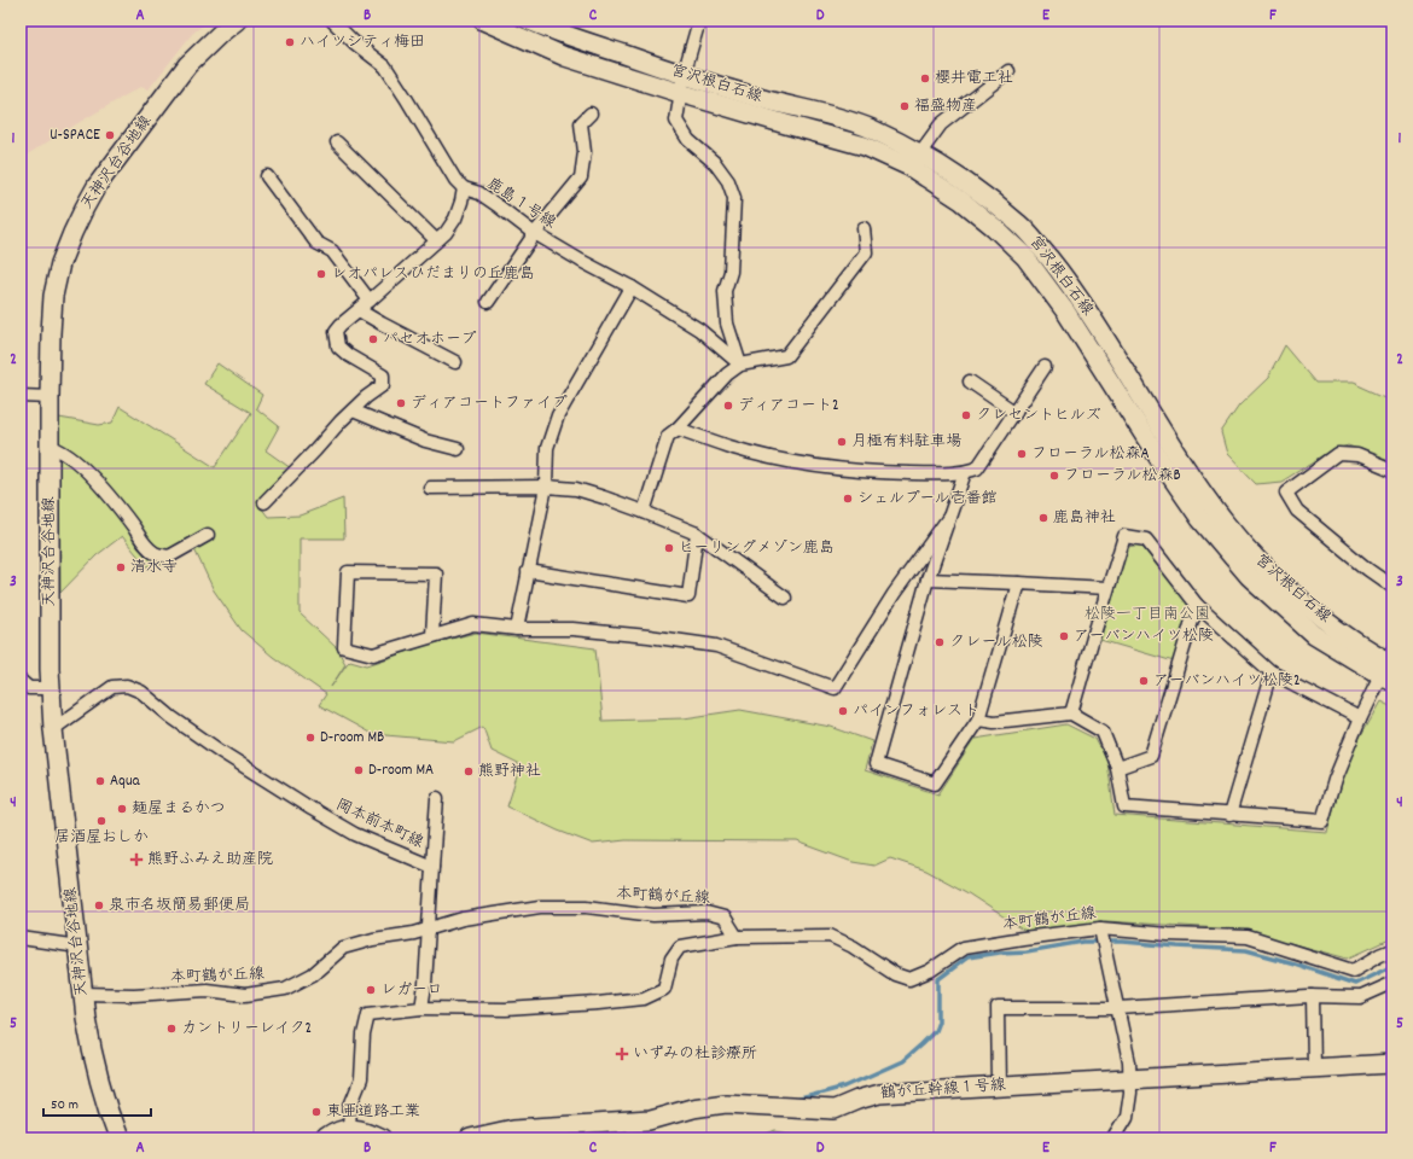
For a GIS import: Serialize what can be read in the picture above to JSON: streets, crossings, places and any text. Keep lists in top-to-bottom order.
{
  "streets": {
    "street": [
      "宮沢根白石線",
      "天神沢台谷地線",
      "鹿島１号線",
      "岡本前本町線",
      "本町鶴が丘線",
      "鶴が丘幹線１号線"
    ]
  },
  "crossings": [
    ["天神沢台谷地線", "岡本前本町線"],
    ["天神沢台谷地線", "本町鶴が丘線"],
    ["岡本前本町線", "本町鶴が丘線"]
  ],
  "parks": ["松陵一丁目南公園"],
  "places": {
    "other": [
      "ハイツシティ梅田",
      "櫻井電工社",
      "福盛物産",
      "U-SPACE",
      "レオパレスひだまりの丘鹿島",
      "パセオホープ",
      "ディアコートファイブ",
      "ディアコート2",
      "クレセントヒルズ",
      "月極有料駐車場",
      "フローラル松森A",
      "フローラル松森B",
      "シェルブール壱番館",
      "鹿島神社",
      "ヒーリングメゾン鹿島",
      "清水寺",
      "アーバンハイツ松陵",
      "クレール松陵",
      "アーバンハイツ松陵2",
      "パインフォレスト",
      "D-room MB",
      "D-room MA",
      "熊野神社",
      "Aqua",
      "麺屋まるかつ",
      "居酒屋おしか",
      "泉市名坂簡易郵便局",
      "レガーロ",
      "カントリーレイク2",
      "東亜道路工業"
    ],
    "health": ["熊野ふみえ助産院", "いずみの杜診療所"]
  },
  "scale_bar": "50 m",
  "grid": {
    "columns": [
      "A",
      "B",
      "C",
      "D",
      "E",
      "F"
    ],
    "rows": [
      "1",
      "2",
      "3",
      "4",
      "5"
    ]
  }
}
